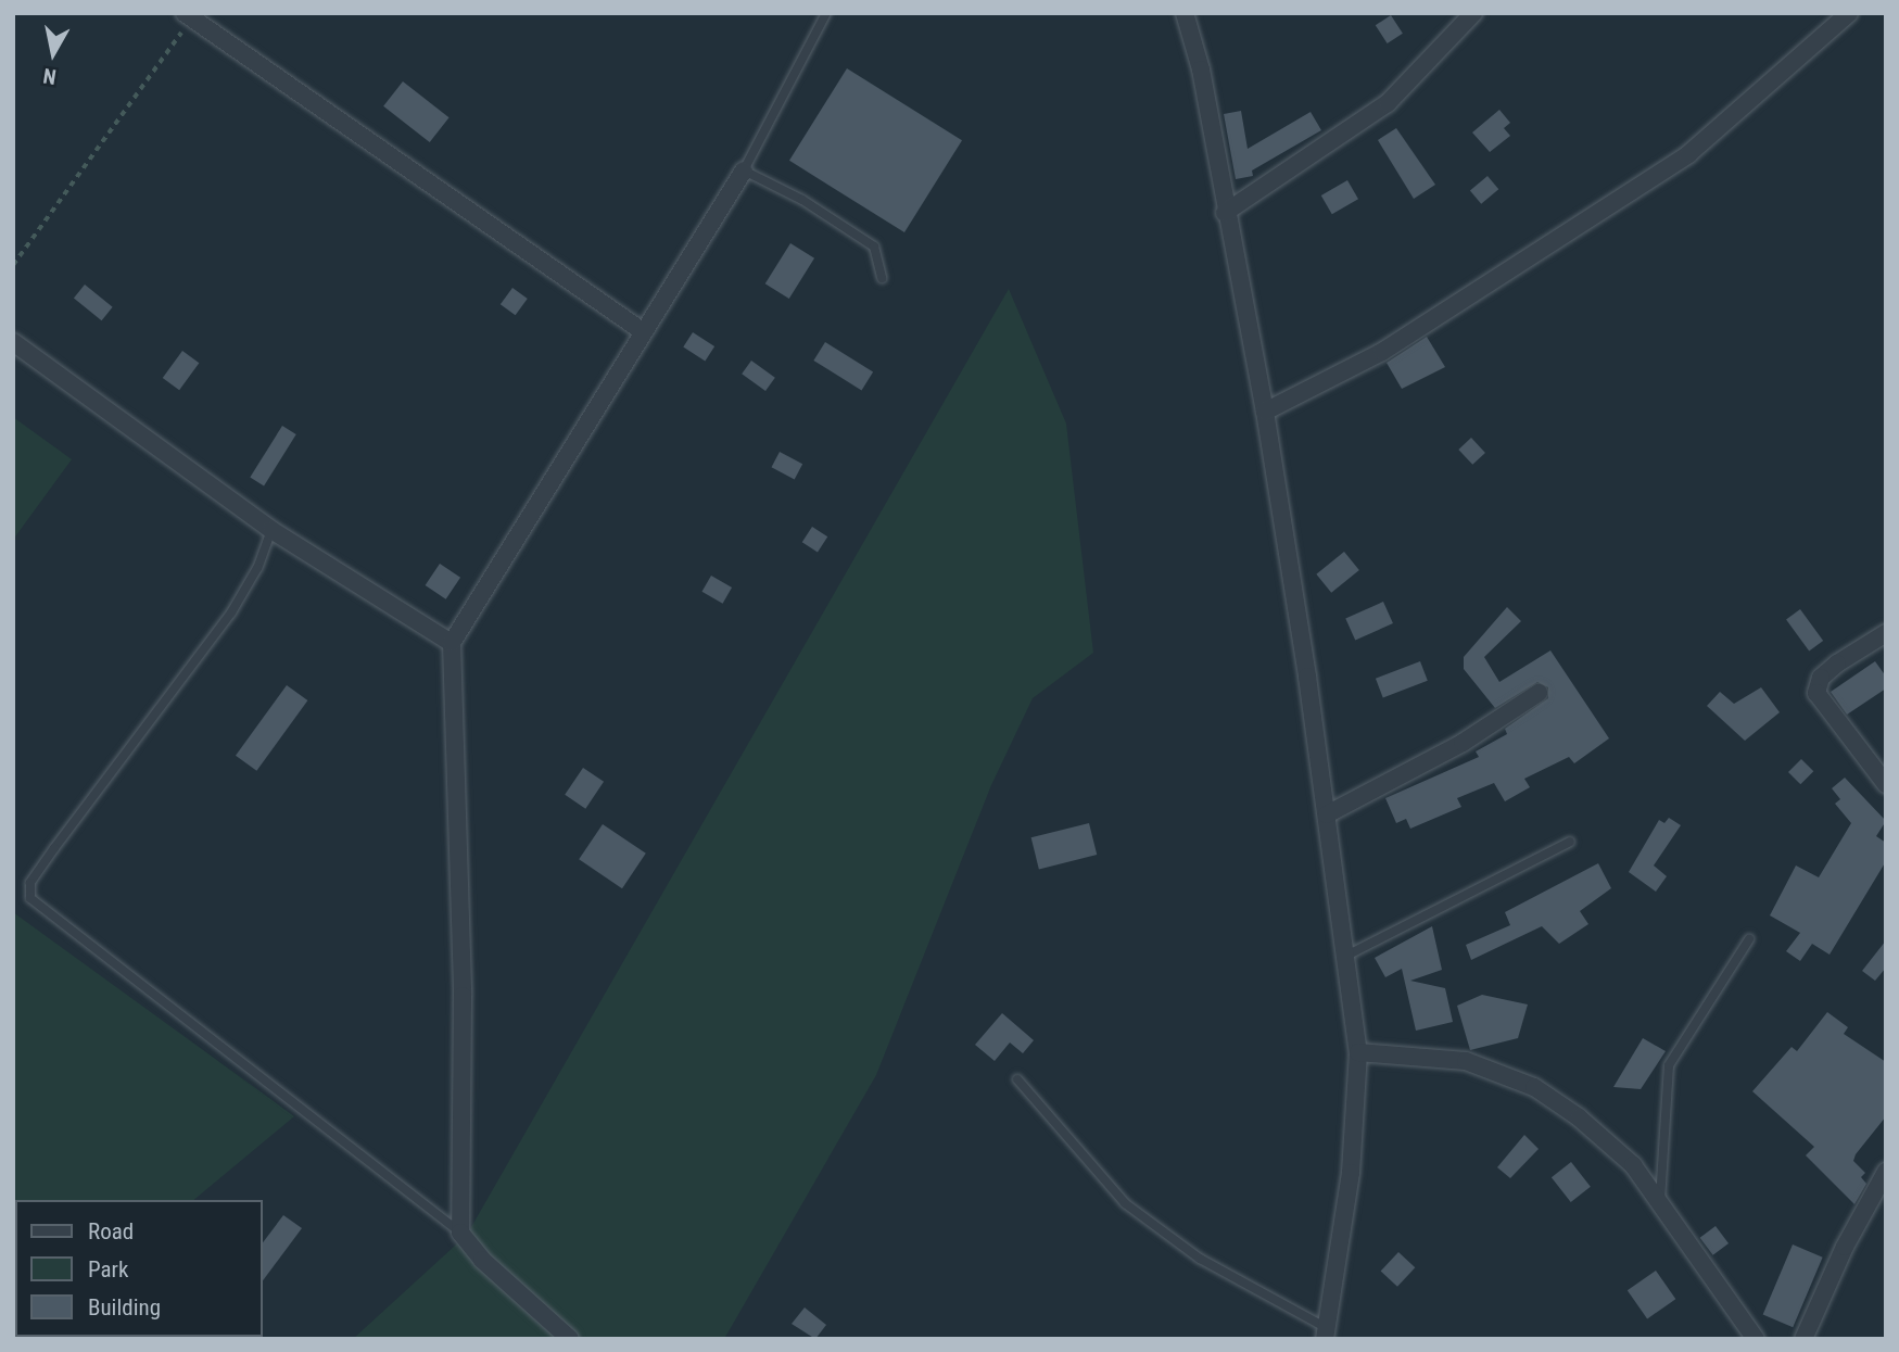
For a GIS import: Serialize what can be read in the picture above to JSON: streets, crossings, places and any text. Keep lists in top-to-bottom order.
{
  "legend": ["Road", "Park", "Building"],
  "north": "bottom"
}
